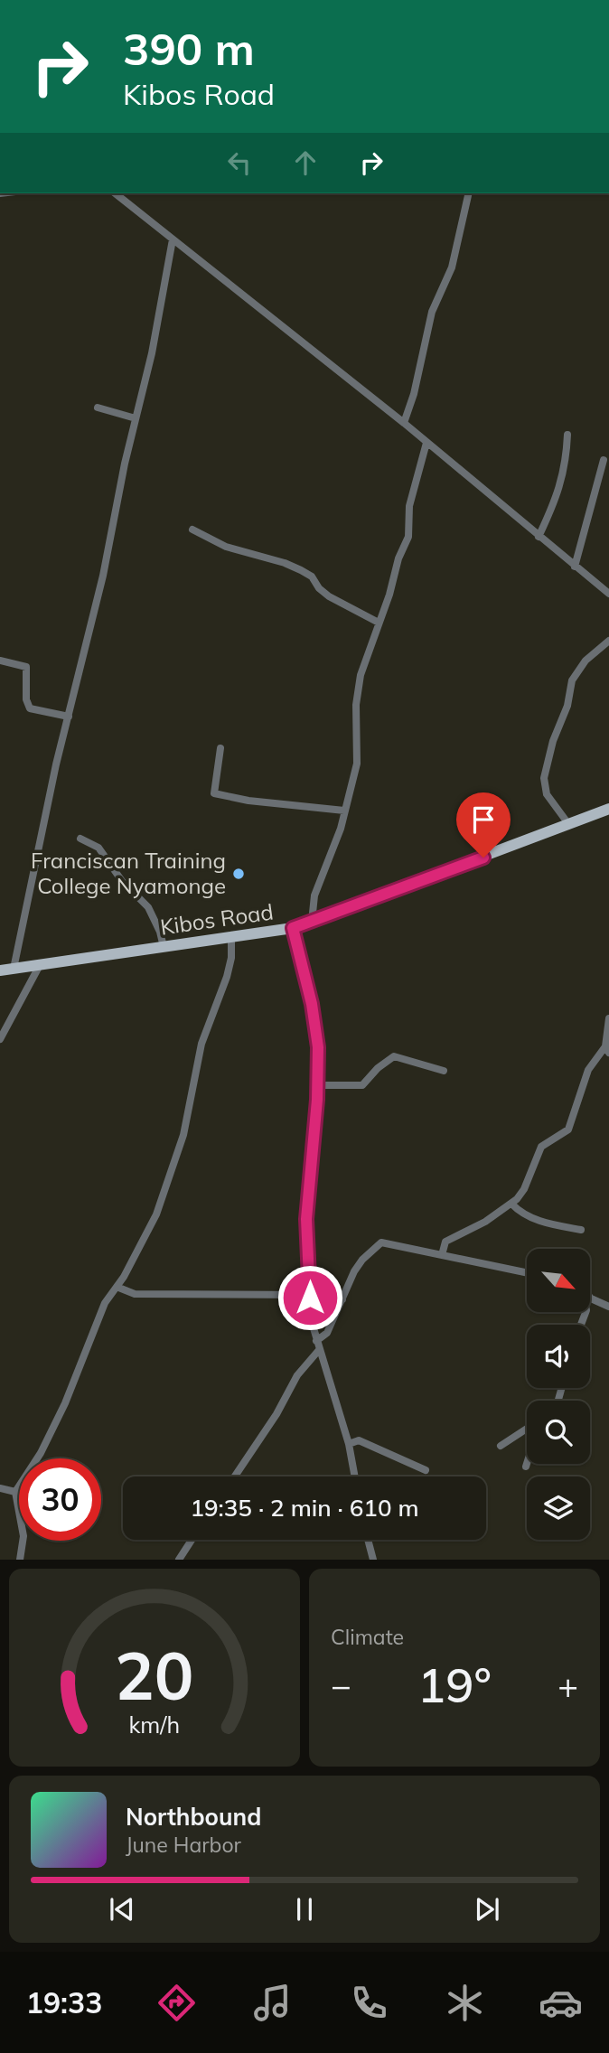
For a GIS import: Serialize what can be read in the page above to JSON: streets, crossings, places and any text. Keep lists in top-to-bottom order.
{
  "streets": {
    "main road": ["Kibos Road"]
  },
  "places": ["Franciscan Training College Nyamonge"],
  "north": "bottom right",
  "page": {
    "turn": ["390 m", "Kibos Road"],
    "limit": "30",
    "trip": "19:35 · 2 min · 610 m",
    "tile": "Climate",
    "heat": ["−", "19°", "+"],
    "song": ["Northbound", "June Harbor"],
    "tabs": "19:33",
    "gauge": ["20", "km/h"]
  }
}
